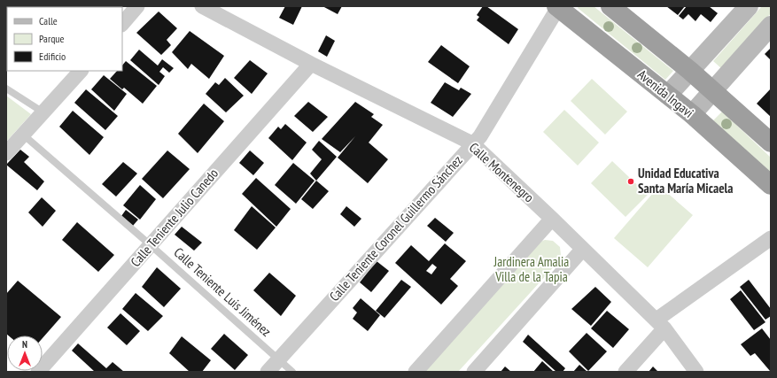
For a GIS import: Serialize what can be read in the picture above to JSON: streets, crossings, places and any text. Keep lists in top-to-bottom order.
{
  "streets": {
    "highway": ["Avenida Ingavi"],
    "street": ["Calle Montenegro", "Calle Teniente Julio Canedo", "Calle Teniente Coronel Guillermo Sánchez"],
    "lane": ["Calle Teniente Luis Jiménez"]
  },
  "crossings": [
    ["Avenida Ingavi", "Calle Teniente Coronel Guillermo Sánchez"],
    ["Calle Montenegro", "Calle Teniente Julio Canedo"],
    ["Calle Montenegro", "Calle Teniente Coronel Guillermo Sánchez"],
    ["Calle Teniente Julio Canedo", "Calle Teniente Luis Jiménez"],
    ["Calle Teniente Coronel Guillermo Sánchez", "Calle Teniente Luis Jiménez"]
  ],
  "parks": ["Jardinera Amalia Villa de la Tapia"],
  "places": ["Unidad Educativa Santa María Micaela"],
  "legend": ["Calle", "Parque", "Edificio"],
  "north": "top"
}
